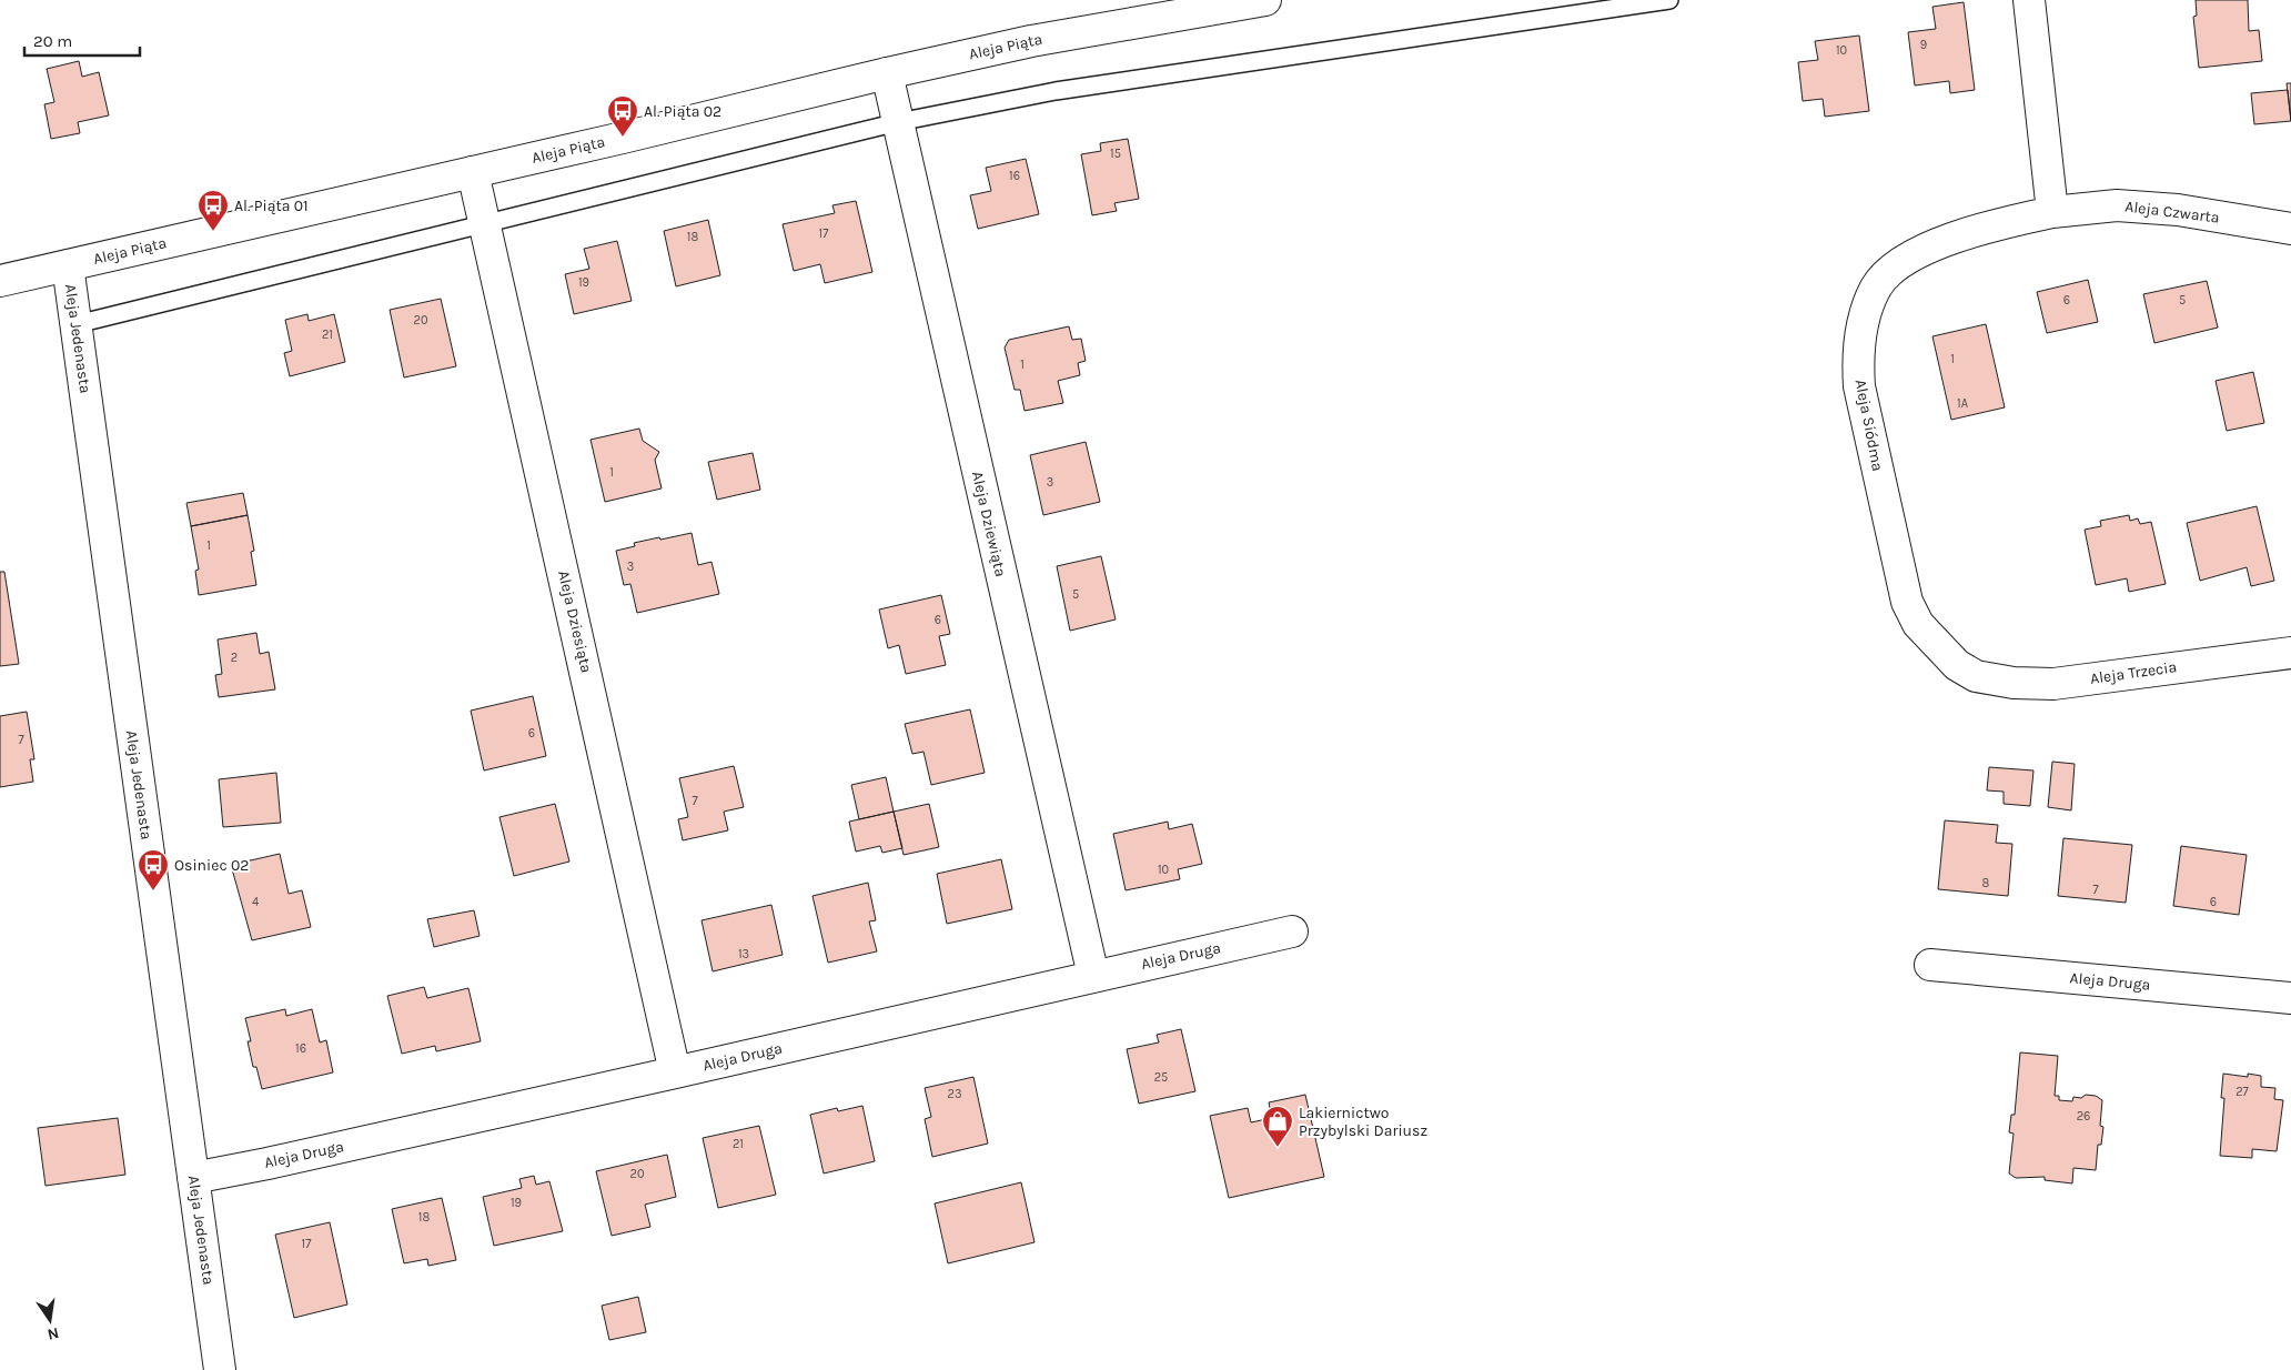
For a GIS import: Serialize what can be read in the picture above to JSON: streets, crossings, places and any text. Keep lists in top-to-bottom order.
{
  "streets": {
    "street": [
      "Aleja Piąta",
      "Aleja Czwarta",
      "Aleja Jedenasta",
      "Aleja Siódma",
      "Aleja Dziewiąta",
      "Aleja Dziesiąta",
      "Aleja Trzecia",
      "Aleja Druga"
    ]
  },
  "crossings": [
    ["Aleja Piąta", "Aleja Jedenasta"],
    ["Aleja Piąta", "Aleja Dziewiąta"],
    ["Aleja Piąta", "Aleja Dziesiąta"],
    ["Aleja Czwarta", "Aleja Siódma"],
    ["Aleja Jedenasta", "Aleja Druga"],
    ["Aleja Siódma", "Aleja Trzecia"],
    ["Aleja Dziewiąta", "Aleja Druga"],
    ["Aleja Dziesiąta", "Aleja Druga"]
  ],
  "places": {
    "bus stop": ["Al. Piąta 02", "Al. Piąta 01", "Osiniec 02"],
    "shop": ["Lakiernictwo Przybylski Dariusz"]
  },
  "house_numbers": [
    "9",
    "10",
    "15",
    "16",
    "17",
    "18",
    "19",
    "6",
    "5",
    "20",
    "21",
    "1",
    "1",
    "1A",
    "1",
    "3",
    "1",
    "3",
    "5",
    "6",
    "2",
    "6",
    "7",
    "7",
    "10",
    "8",
    "7",
    "4",
    "6",
    "13",
    "16",
    "25",
    "27",
    "23",
    "26",
    "21",
    "20",
    "19",
    "18",
    "17"
  ],
  "scale_bar": "20 m",
  "north": "bottom"
}
